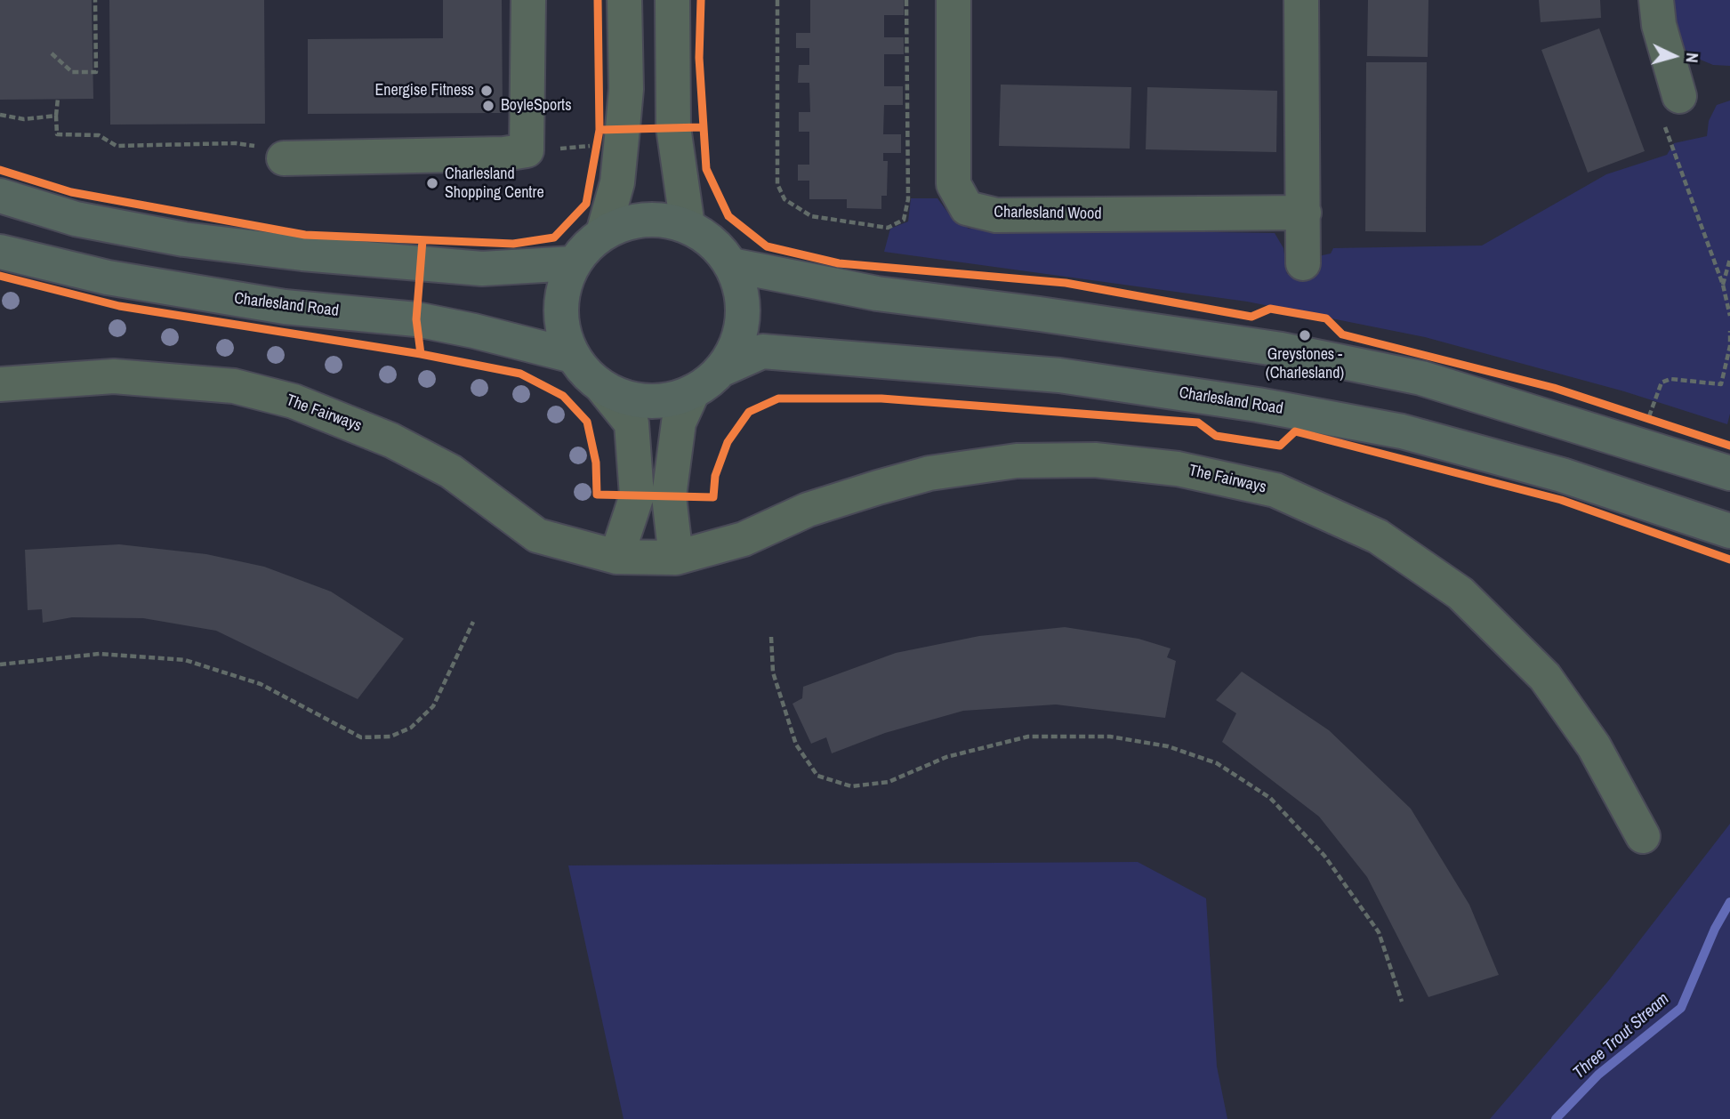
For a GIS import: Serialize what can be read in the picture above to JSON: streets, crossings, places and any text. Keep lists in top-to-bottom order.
{
  "streets": {
    "main road": ["Charlesland Road"],
    "street": ["Charlesland Wood", "The Fairways"]
  },
  "water": ["Three Trout Stream"],
  "places": [
    "Energise Fitness",
    "BoyleSports",
    "Charlesland Shopping Centre",
    "Greystones - (Charlesland)"
  ],
  "north": "right"
}
